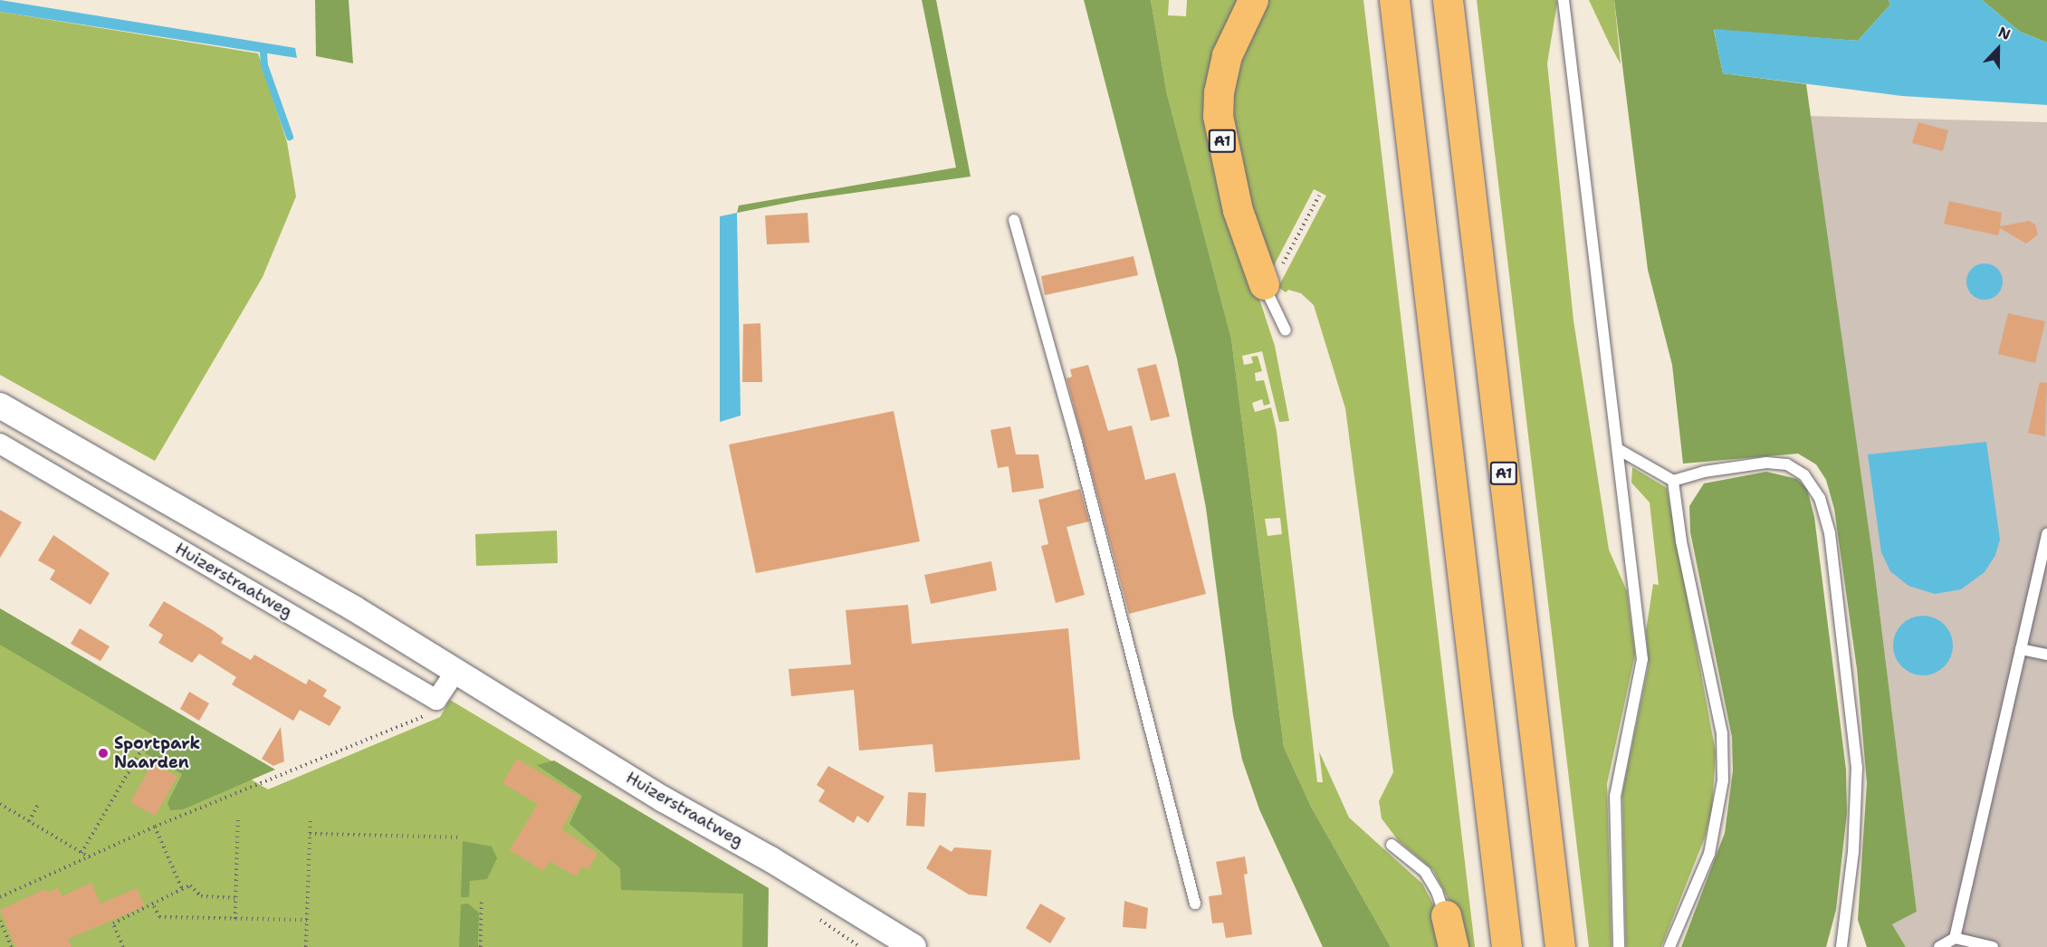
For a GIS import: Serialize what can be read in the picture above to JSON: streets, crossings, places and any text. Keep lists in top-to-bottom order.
{
  "streets": {
    "highway": ["A1"],
    "street": ["Huizerstraatweg"]
  },
  "places": ["Sportpark Naarden"],
  "north": "top"
}
